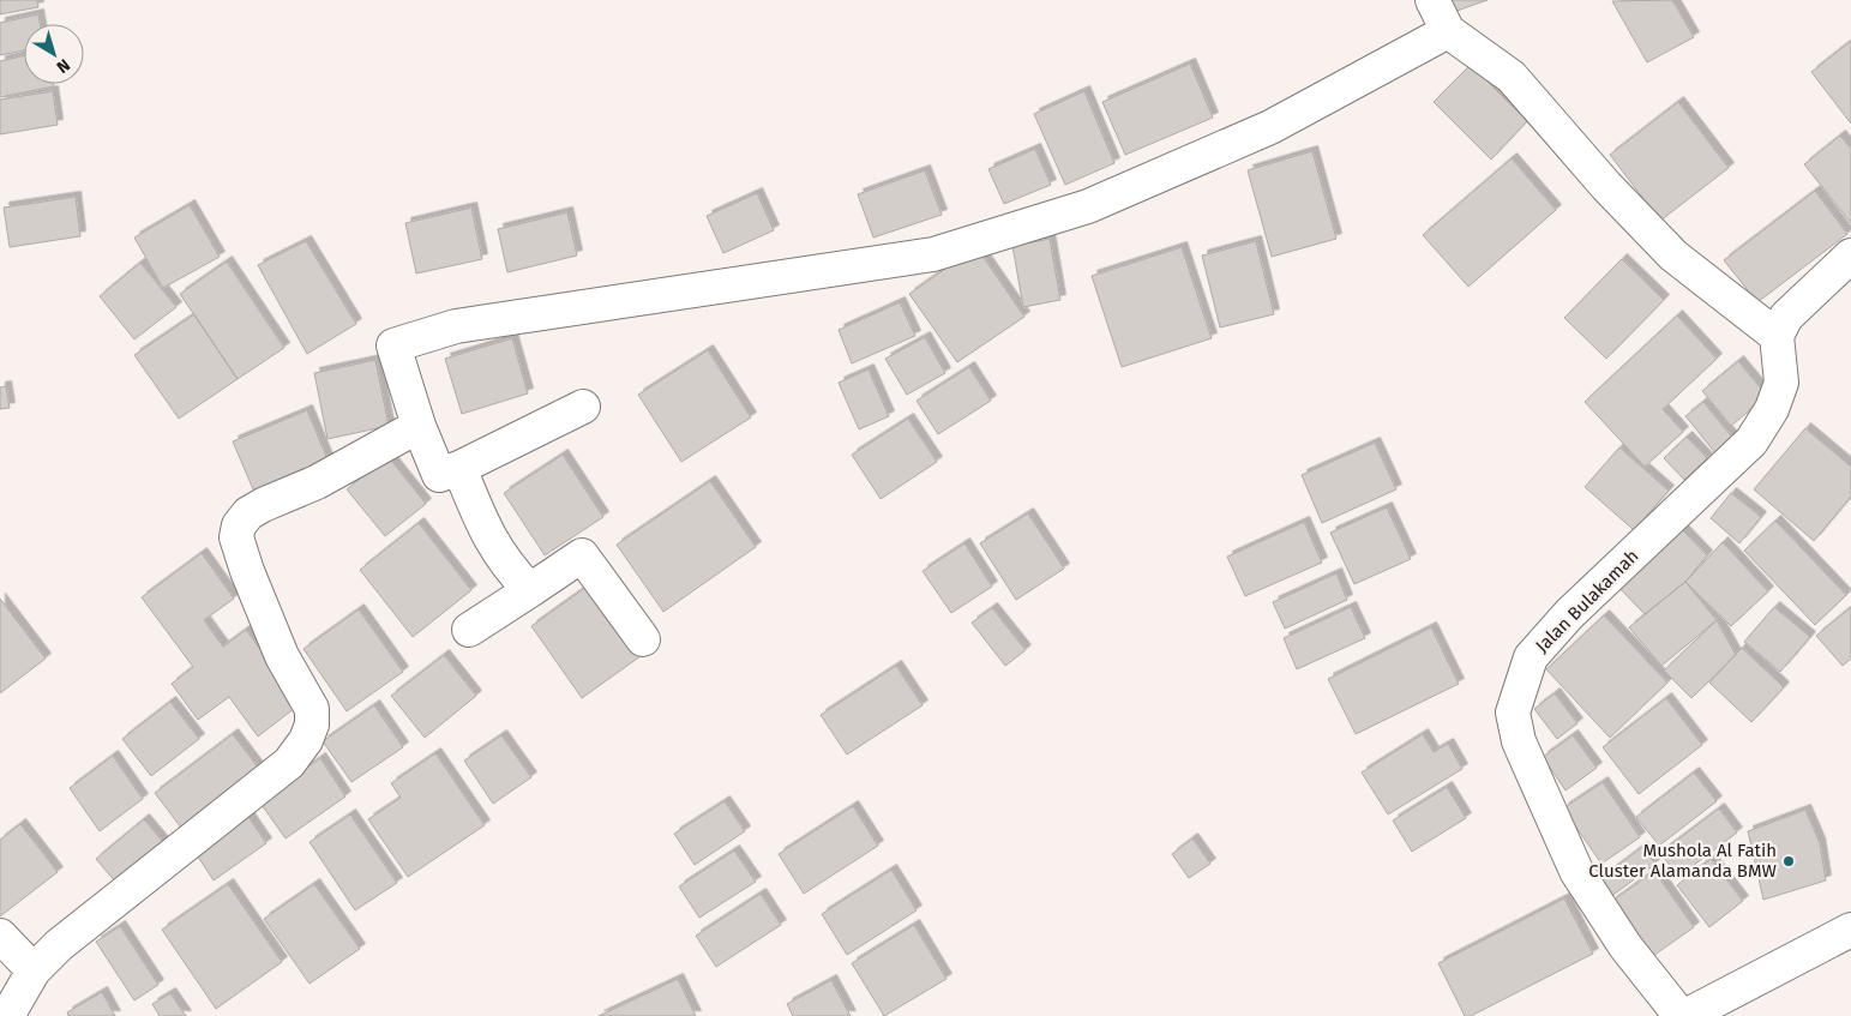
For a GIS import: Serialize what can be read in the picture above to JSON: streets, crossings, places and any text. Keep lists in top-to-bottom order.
{
  "streets": {
    "street": ["Jalan Bulakamah"]
  },
  "places": ["Mushola Al Fatih Cluster Alamanda BMW"],
  "north": "bottom right"
}
